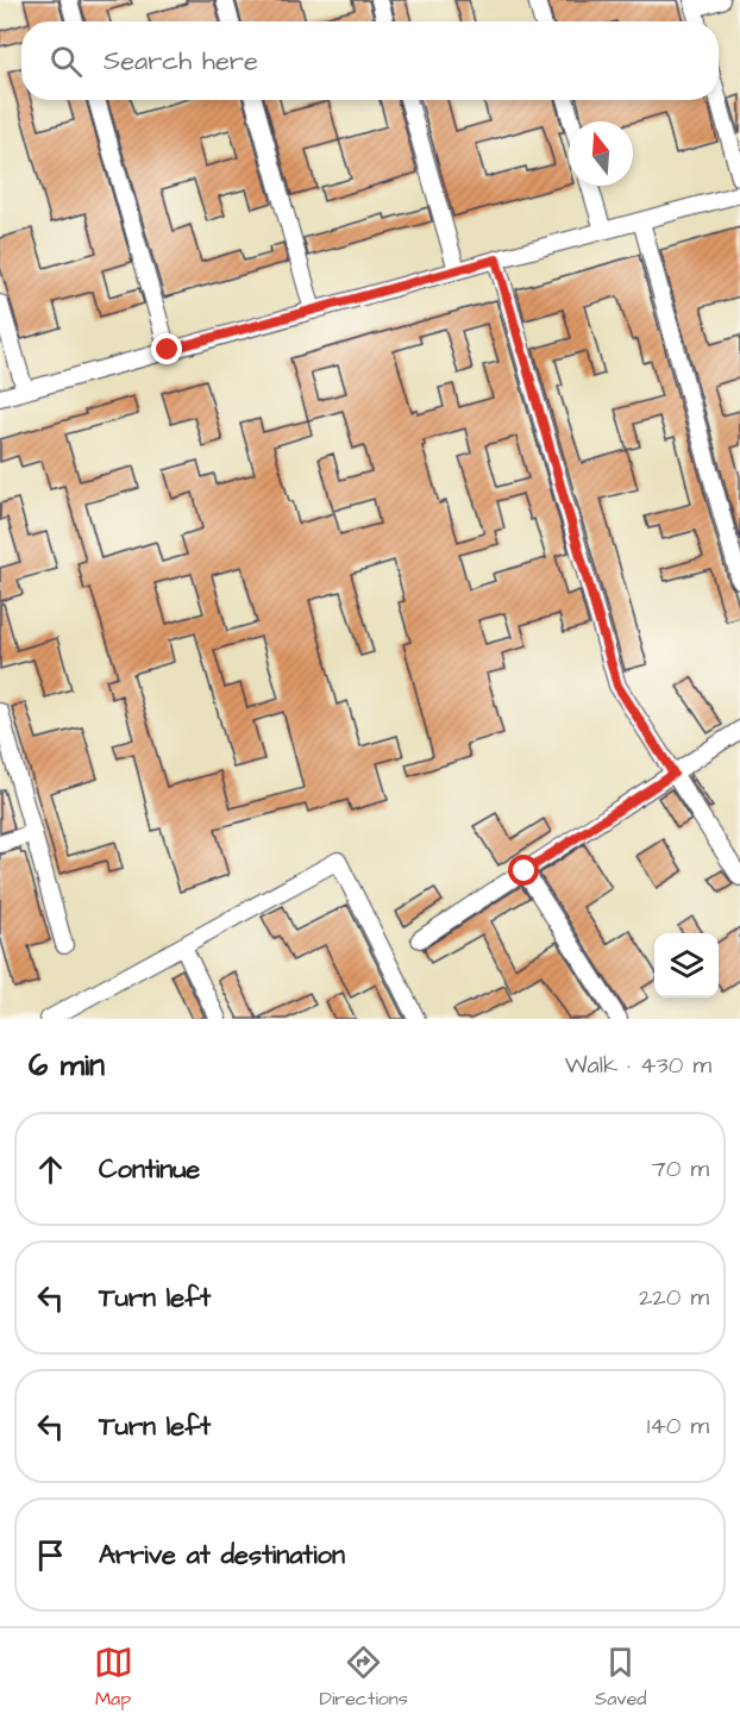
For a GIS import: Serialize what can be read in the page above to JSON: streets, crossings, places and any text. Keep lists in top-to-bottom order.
{
  "north": "top",
  "page": {
    "search": "Search here",
    "heading": ["6 min", "Walk · 430 m"],
    "list": [
      ["Continue", "70 m"],
      ["Turn left", "220 m"],
      ["Turn left", "140 m"],
      "Arrive at destination"
    ],
    "nav": ["Map", "Directions", "Saved"]
  }
}
